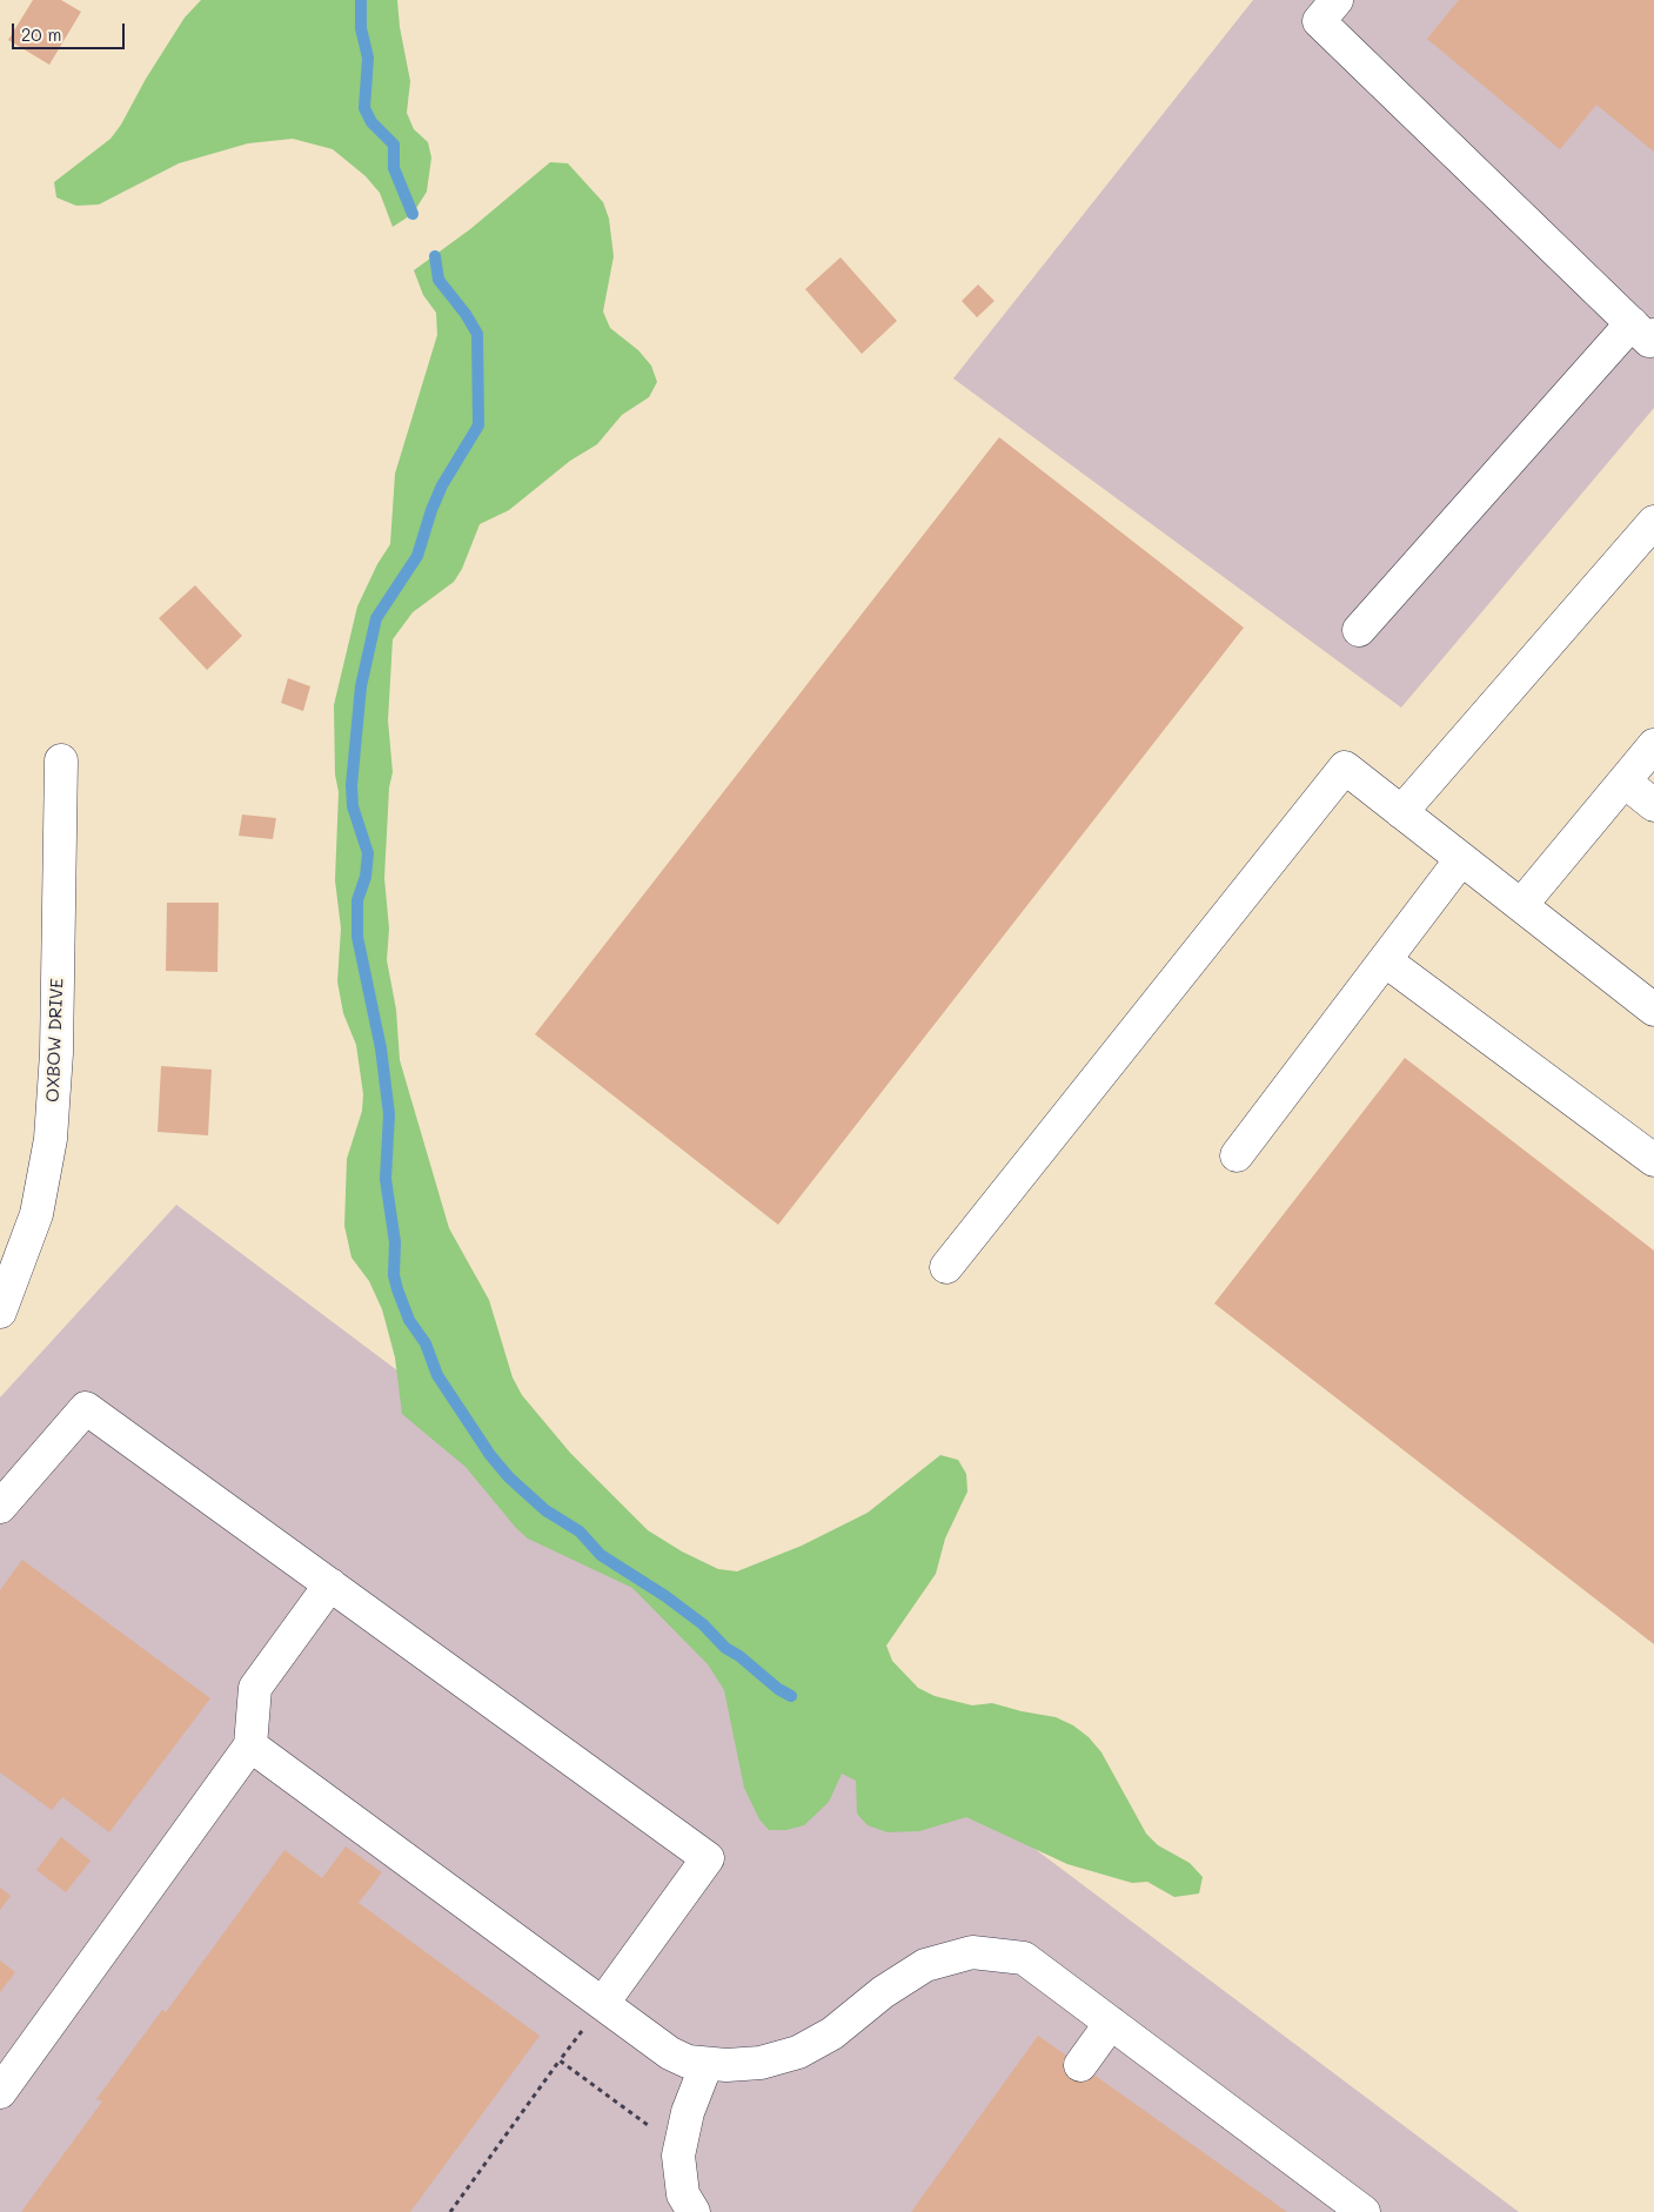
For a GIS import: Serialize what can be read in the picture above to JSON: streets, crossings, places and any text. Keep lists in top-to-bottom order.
{
  "streets": {
    "street": ["OXBOW DRIVE"]
  },
  "scale_bar": "20 m"
}
